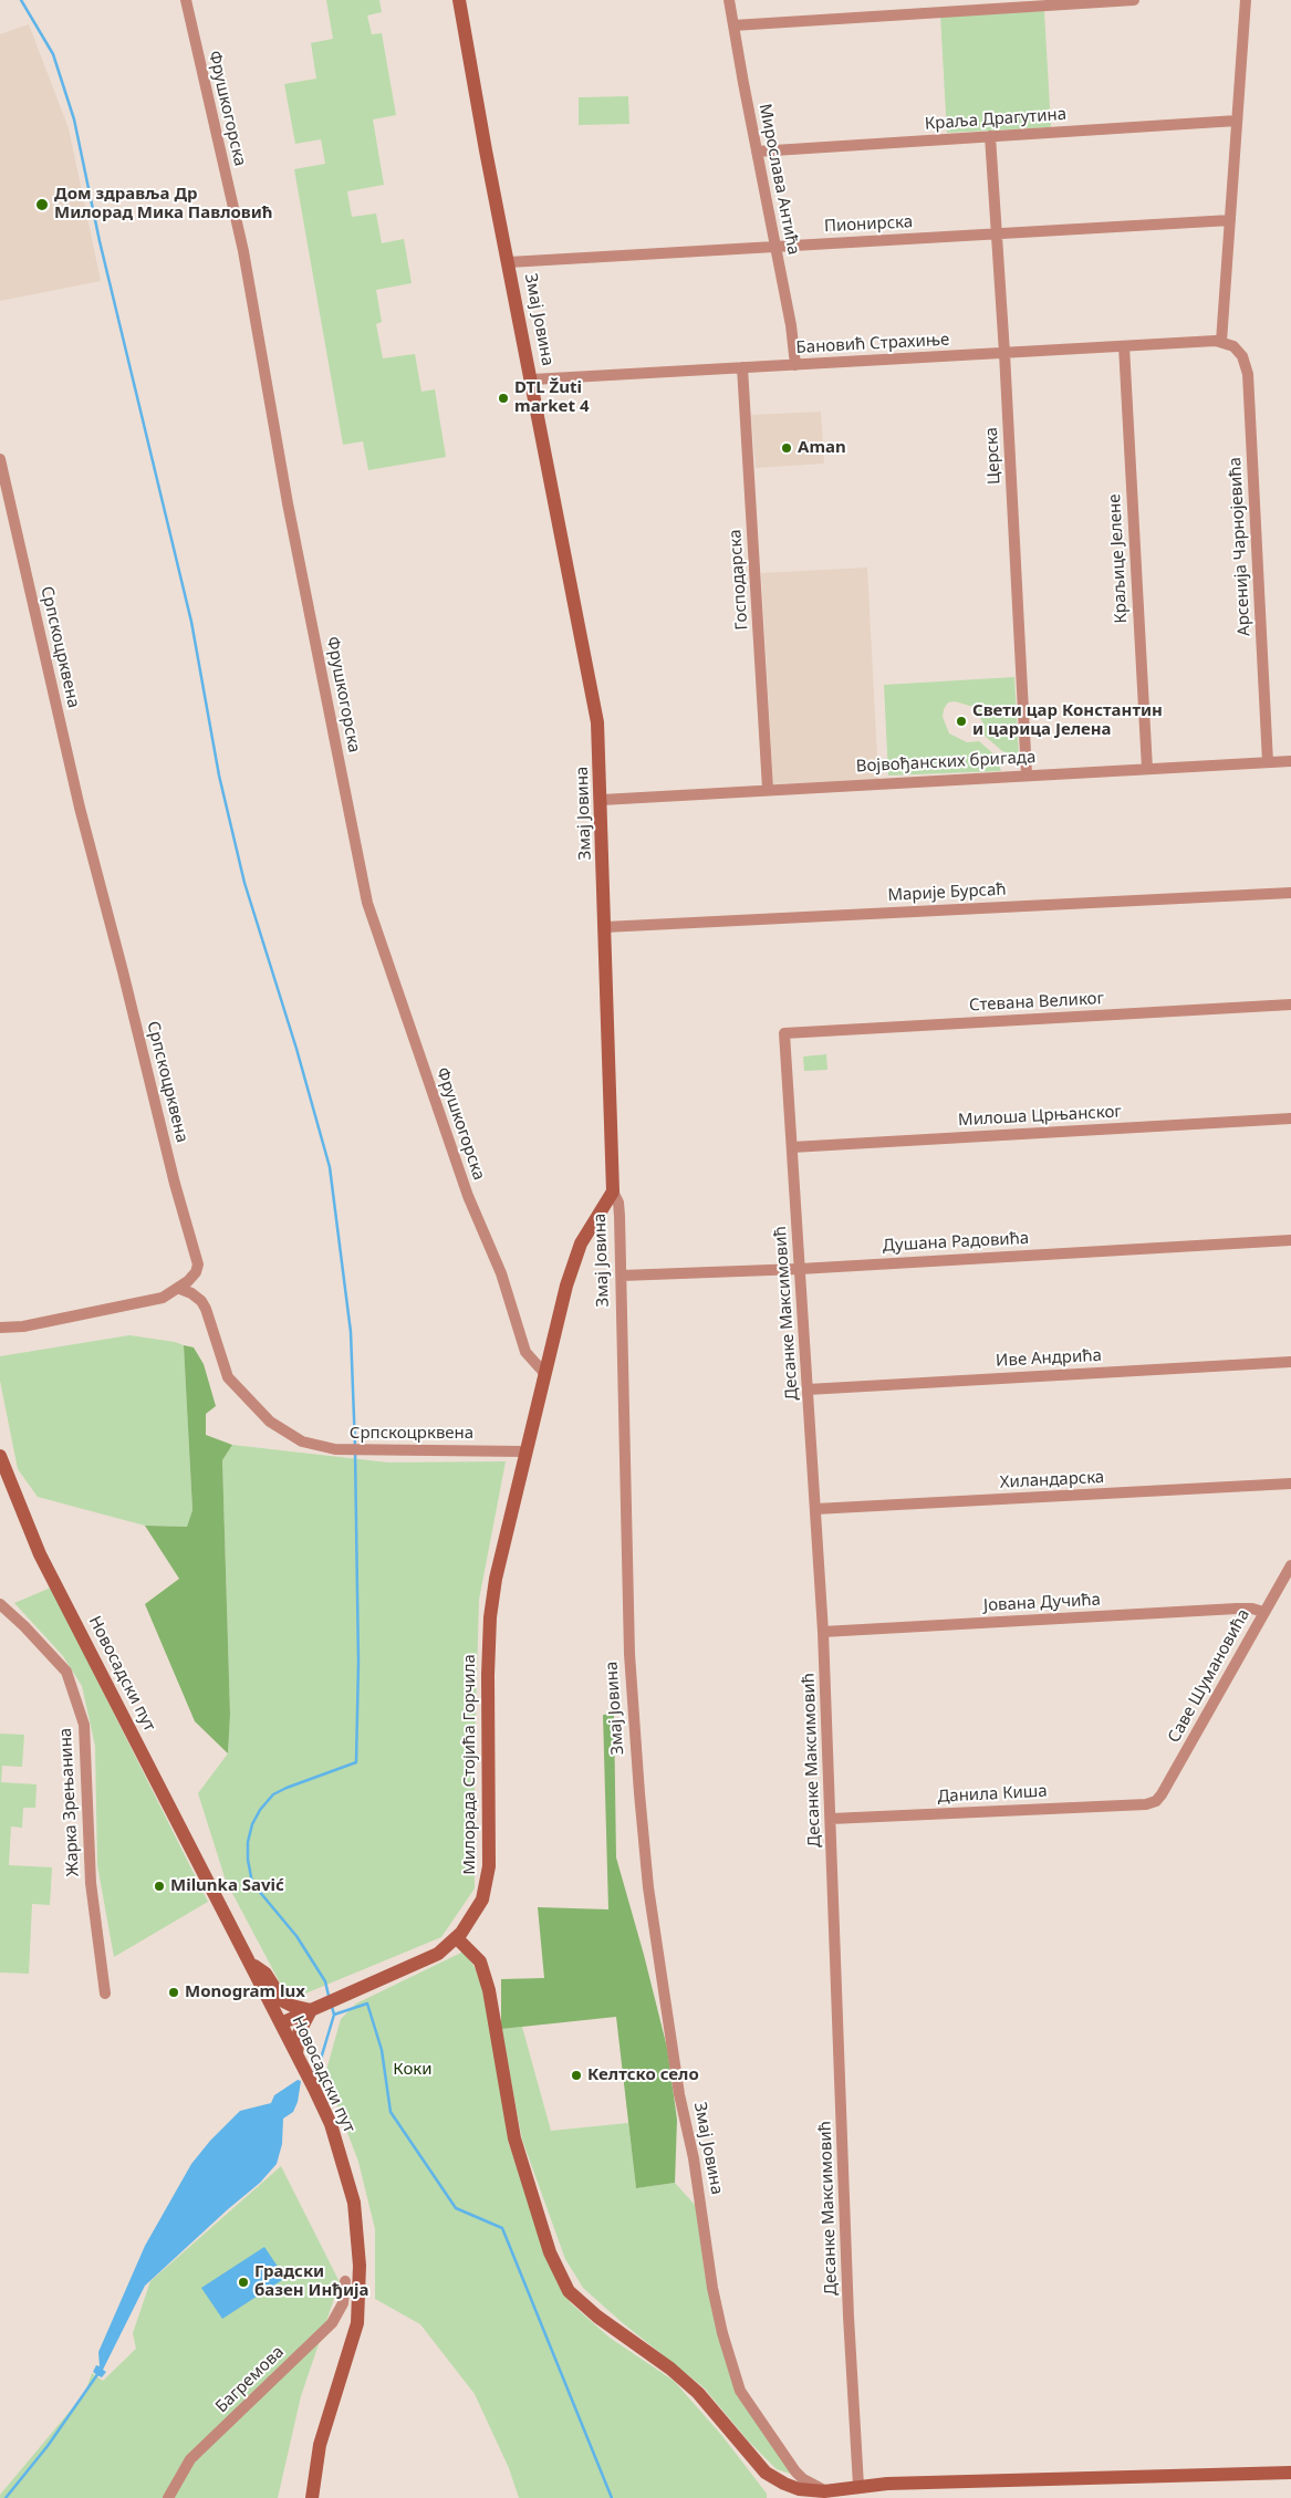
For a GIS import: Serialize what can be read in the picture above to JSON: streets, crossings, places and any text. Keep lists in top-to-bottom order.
{
  "streets": {
    "street": [
      "Фрушкогорска",
      "Краља Драгутина",
      "Мирослава Антића",
      "Пионирска",
      "Змај Јовина",
      "Бановић Страхиње",
      "Церска",
      "Арсенија Чарнојевића",
      "Краљице Јелене",
      "Господарска",
      "Српскоцрквена",
      "Војвођанских бригада",
      "Марије Бурсаћ",
      "Стевана Великог",
      "Милоша Црњанског",
      "Душана Радовића",
      "Десанке Максимовић",
      "Иве Андрића",
      "Хиландарска",
      "Јована Дучића",
      "Новосадски пут",
      "Саве Шумановића",
      "Милорада Стојића Горчила",
      "Данила Киша",
      "Жарка Зрењанина",
      "Багремова"
    ]
  },
  "crossings": [
    ["Фрушкогорска", "Милорада Стојића Горчила"],
    ["Краља Драгутина", "Мирослава Антића"],
    ["Краља Драгутина", "Церска"],
    ["Мирослава Антића", "Пионирска"],
    ["Мирослава Антића", "Бановић Страхиње"],
    ["Пионирска", "Змај Јовина"],
    ["Пионирска", "Церска"],
    ["Змај Јовина", "Бановић Страхиње"],
    ["Змај Јовина", "Војвођанских бригада"],
    ["Змај Јовина", "Марије Бурсаћ"],
    ["Змај Јовина", "Душана Радовића"],
    ["Змај Јовина", "Милорада Стојића Горчила"],
    ["Бановић Страхиње", "Церска"],
    ["Бановић Страхиње", "Арсенија Чарнојевића"],
    ["Бановић Страхиње", "Краљице Јелене"],
    ["Бановић Страхиње", "Господарска"],
    ["Церска", "Војвођанских бригада"],
    ["Арсенија Чарнојевића", "Војвођанских бригада"],
    ["Краљице Јелене", "Војвођанских бригада"],
    ["Господарска", "Војвођанских бригада"],
    ["Српскоцрквена", "Милорада Стојића Горчила"],
    ["Стевана Великог", "Десанке Максимовић"],
    ["Милоша Црњанског", "Десанке Максимовић"],
    ["Душана Радовића", "Десанке Максимовић"],
    ["Десанке Максимовић", "Иве Андрића"],
    ["Десанке Максимовић", "Хиландарска"],
    ["Десанке Максимовић", "Јована Дучића"],
    ["Десанке Максимовић", "Данила Киша"],
    ["Јована Дучића", "Саве Шумановића"],
    ["Новосадски пут", "Милорада Стојића Горчила"],
    ["Саве Шумановића", "Данила Киша"]
  ],
  "parks": ["Коки"],
  "places": [
    "Дом здравља Др Милорад Мика Павловић",
    "DTL Žuti market 4",
    "Aman",
    "Свети цар Константин и царица Јелена",
    "Milunka Savić",
    "Monogram lux",
    "Келтско село",
    "Градски базен Инђија"
  ]
}
